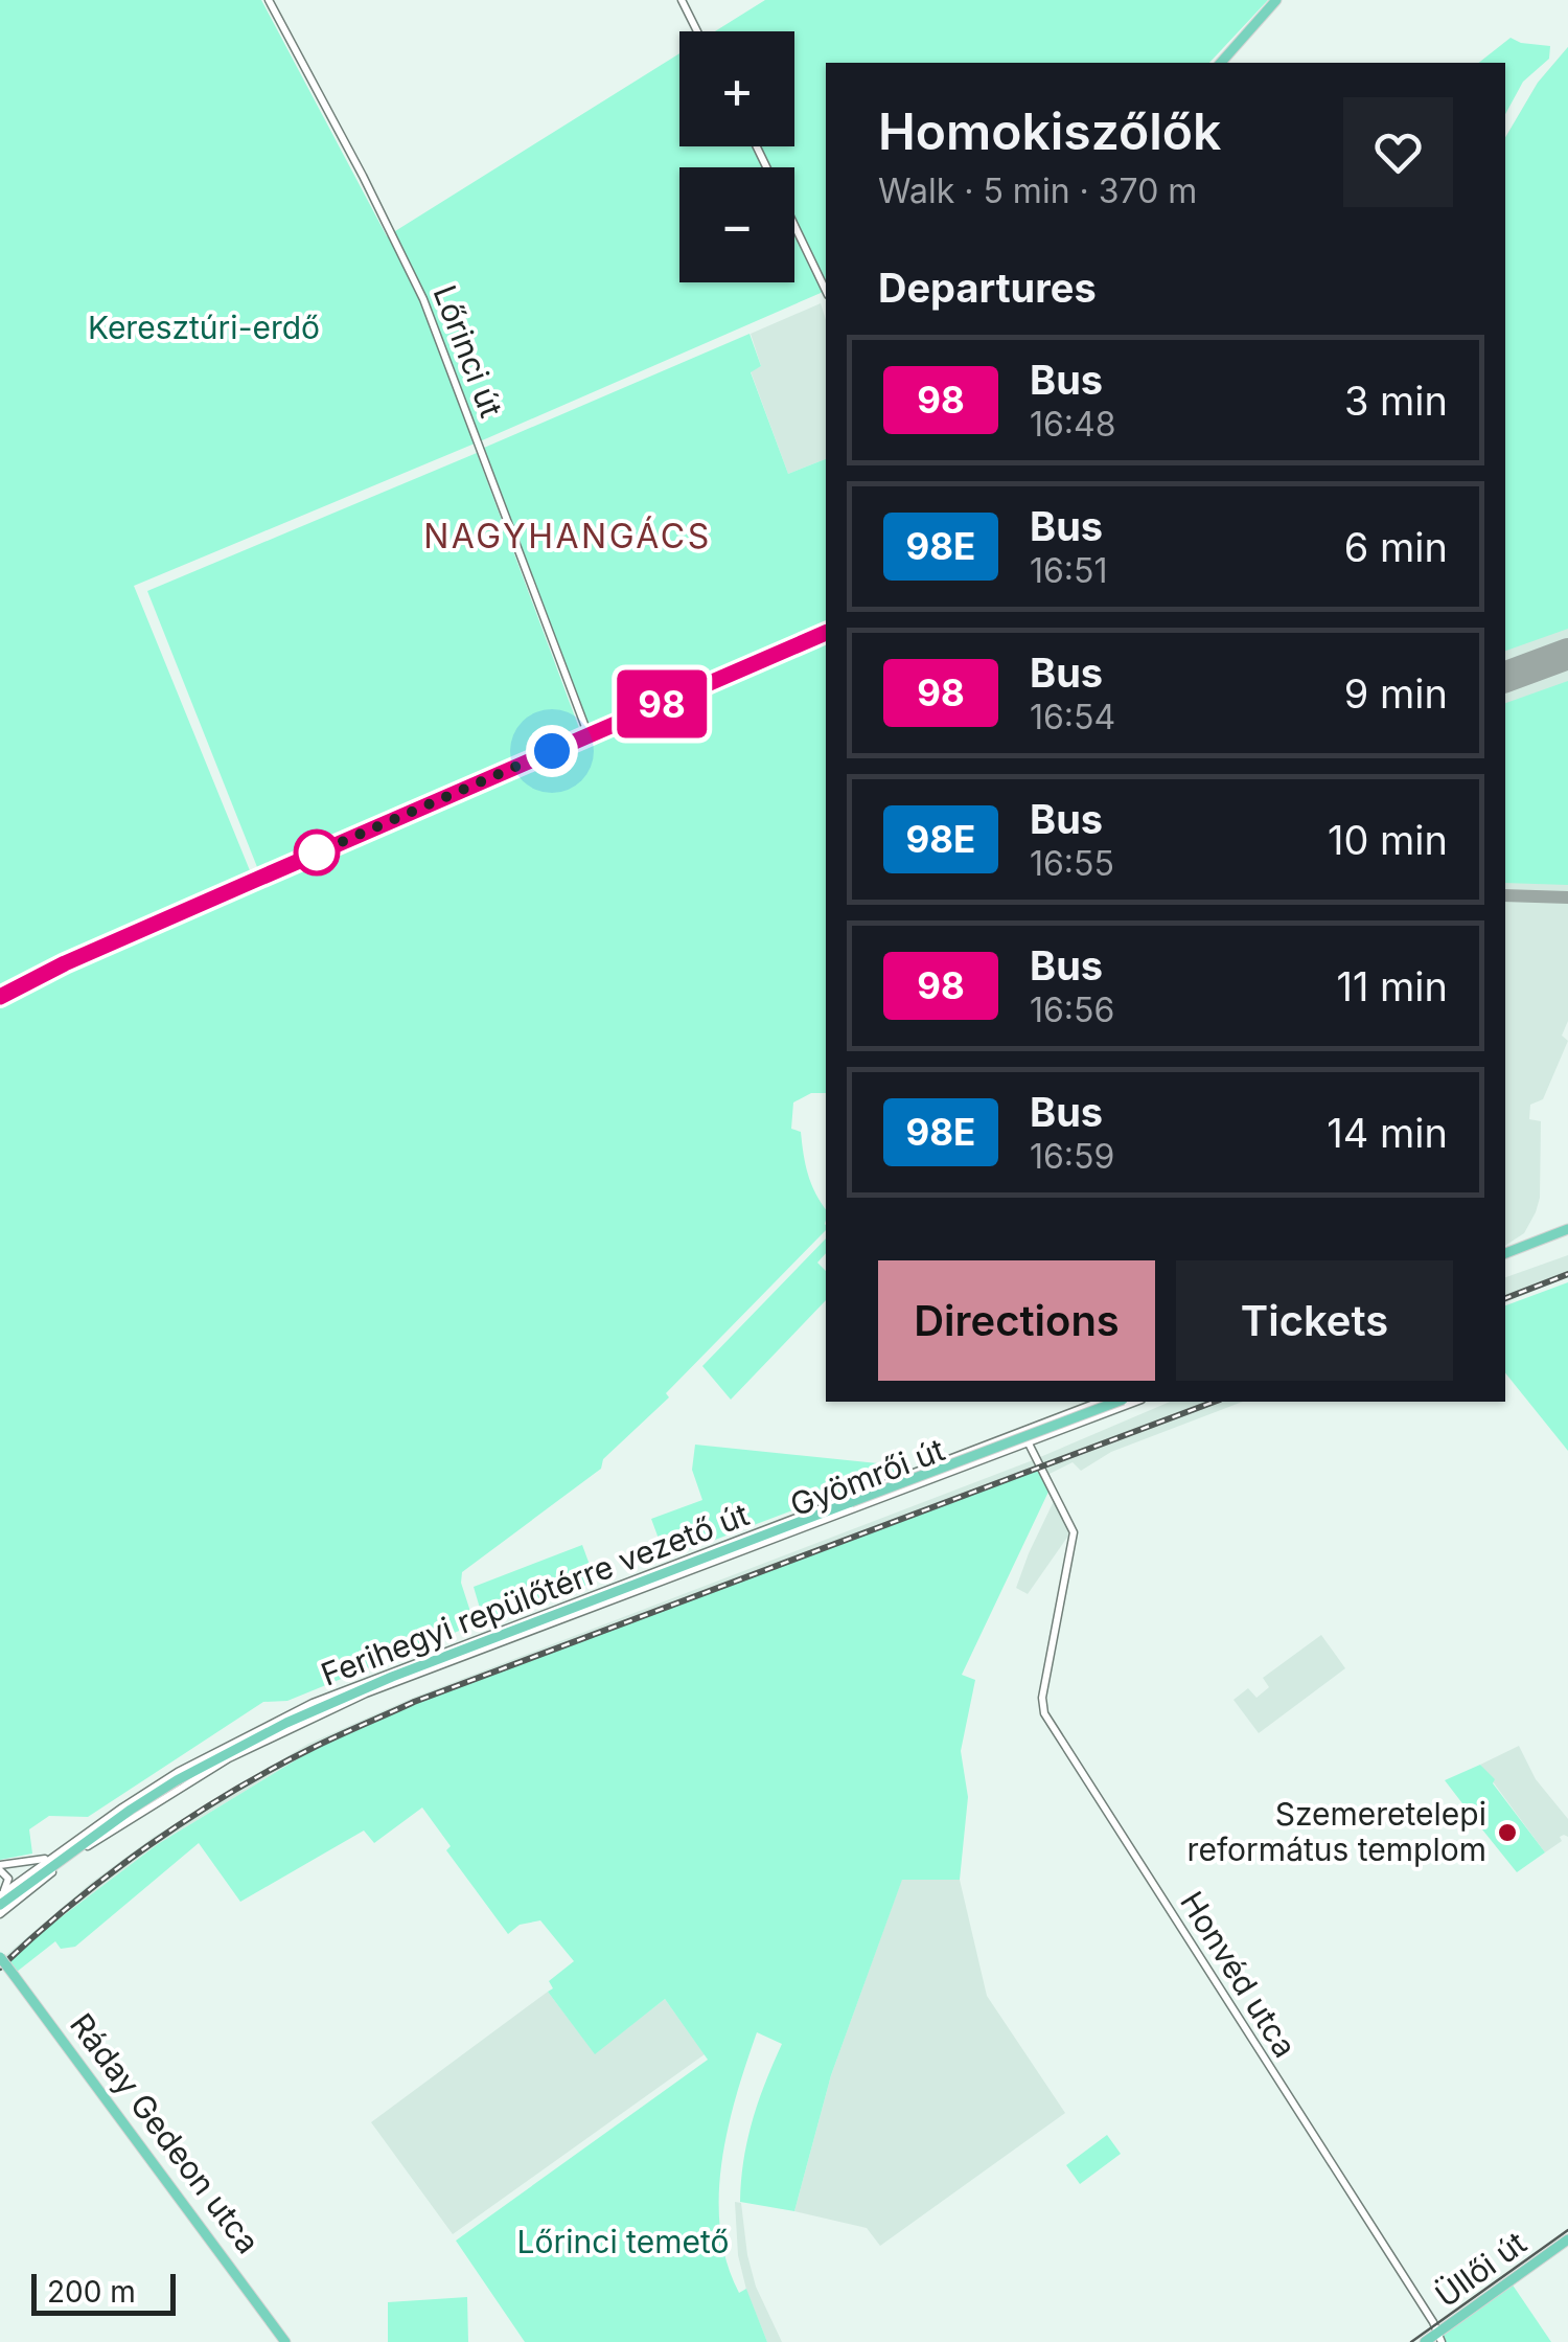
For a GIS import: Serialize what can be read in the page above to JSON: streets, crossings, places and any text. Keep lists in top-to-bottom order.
{
  "streets": {
    "main road": ["Ferihegyi repülőtérre vezető út", "Ráday Gedeon utca", "Üllői út"],
    "street": ["Lőrinci út", "Gyömrői út", "Honvéd utca"]
  },
  "crossings": [
    ["Gyömrői út", "Ferihegyi repülőtérre vezető út"],
    ["Gyömrői út", "Honvéd utca"],
    ["Honvéd utca", "Üllői út"]
  ],
  "districts": ["NAGYHANGÁCS"],
  "parks": ["Keresztúri-erdő", "Lőrinci temető"],
  "places": ["Szemeretelepi református templom"],
  "lines": ["bus line 98"],
  "scale_bar": "200 m",
  "page": {
    "on_map": "98",
    "map_buttons": ["+", "−"],
    "heading": [
      ["Homokiszőlők", "Walk · 5 min · 370 m"],
      "Departures"
    ],
    "list": [
      {
        "mark": "98",
        "name": "Bus",
        "note": "16:48",
        "value": "3 min"
      },
      {
        "mark": "98E",
        "name": "Bus",
        "note": "16:51",
        "value": "6 min"
      },
      {
        "mark": "98",
        "name": "Bus",
        "note": "16:54",
        "value": "9 min"
      },
      {
        "mark": "98E",
        "name": "Bus",
        "note": "16:55",
        "value": "10 min"
      },
      {
        "mark": "98",
        "name": "Bus",
        "note": "16:56",
        "value": "11 min"
      },
      {
        "mark": "98E",
        "name": "Bus",
        "note": "16:59",
        "value": "14 min"
      }
    ],
    "buttons": ["Directions", "Tickets"],
    "scale": "200 m"
  }
}
